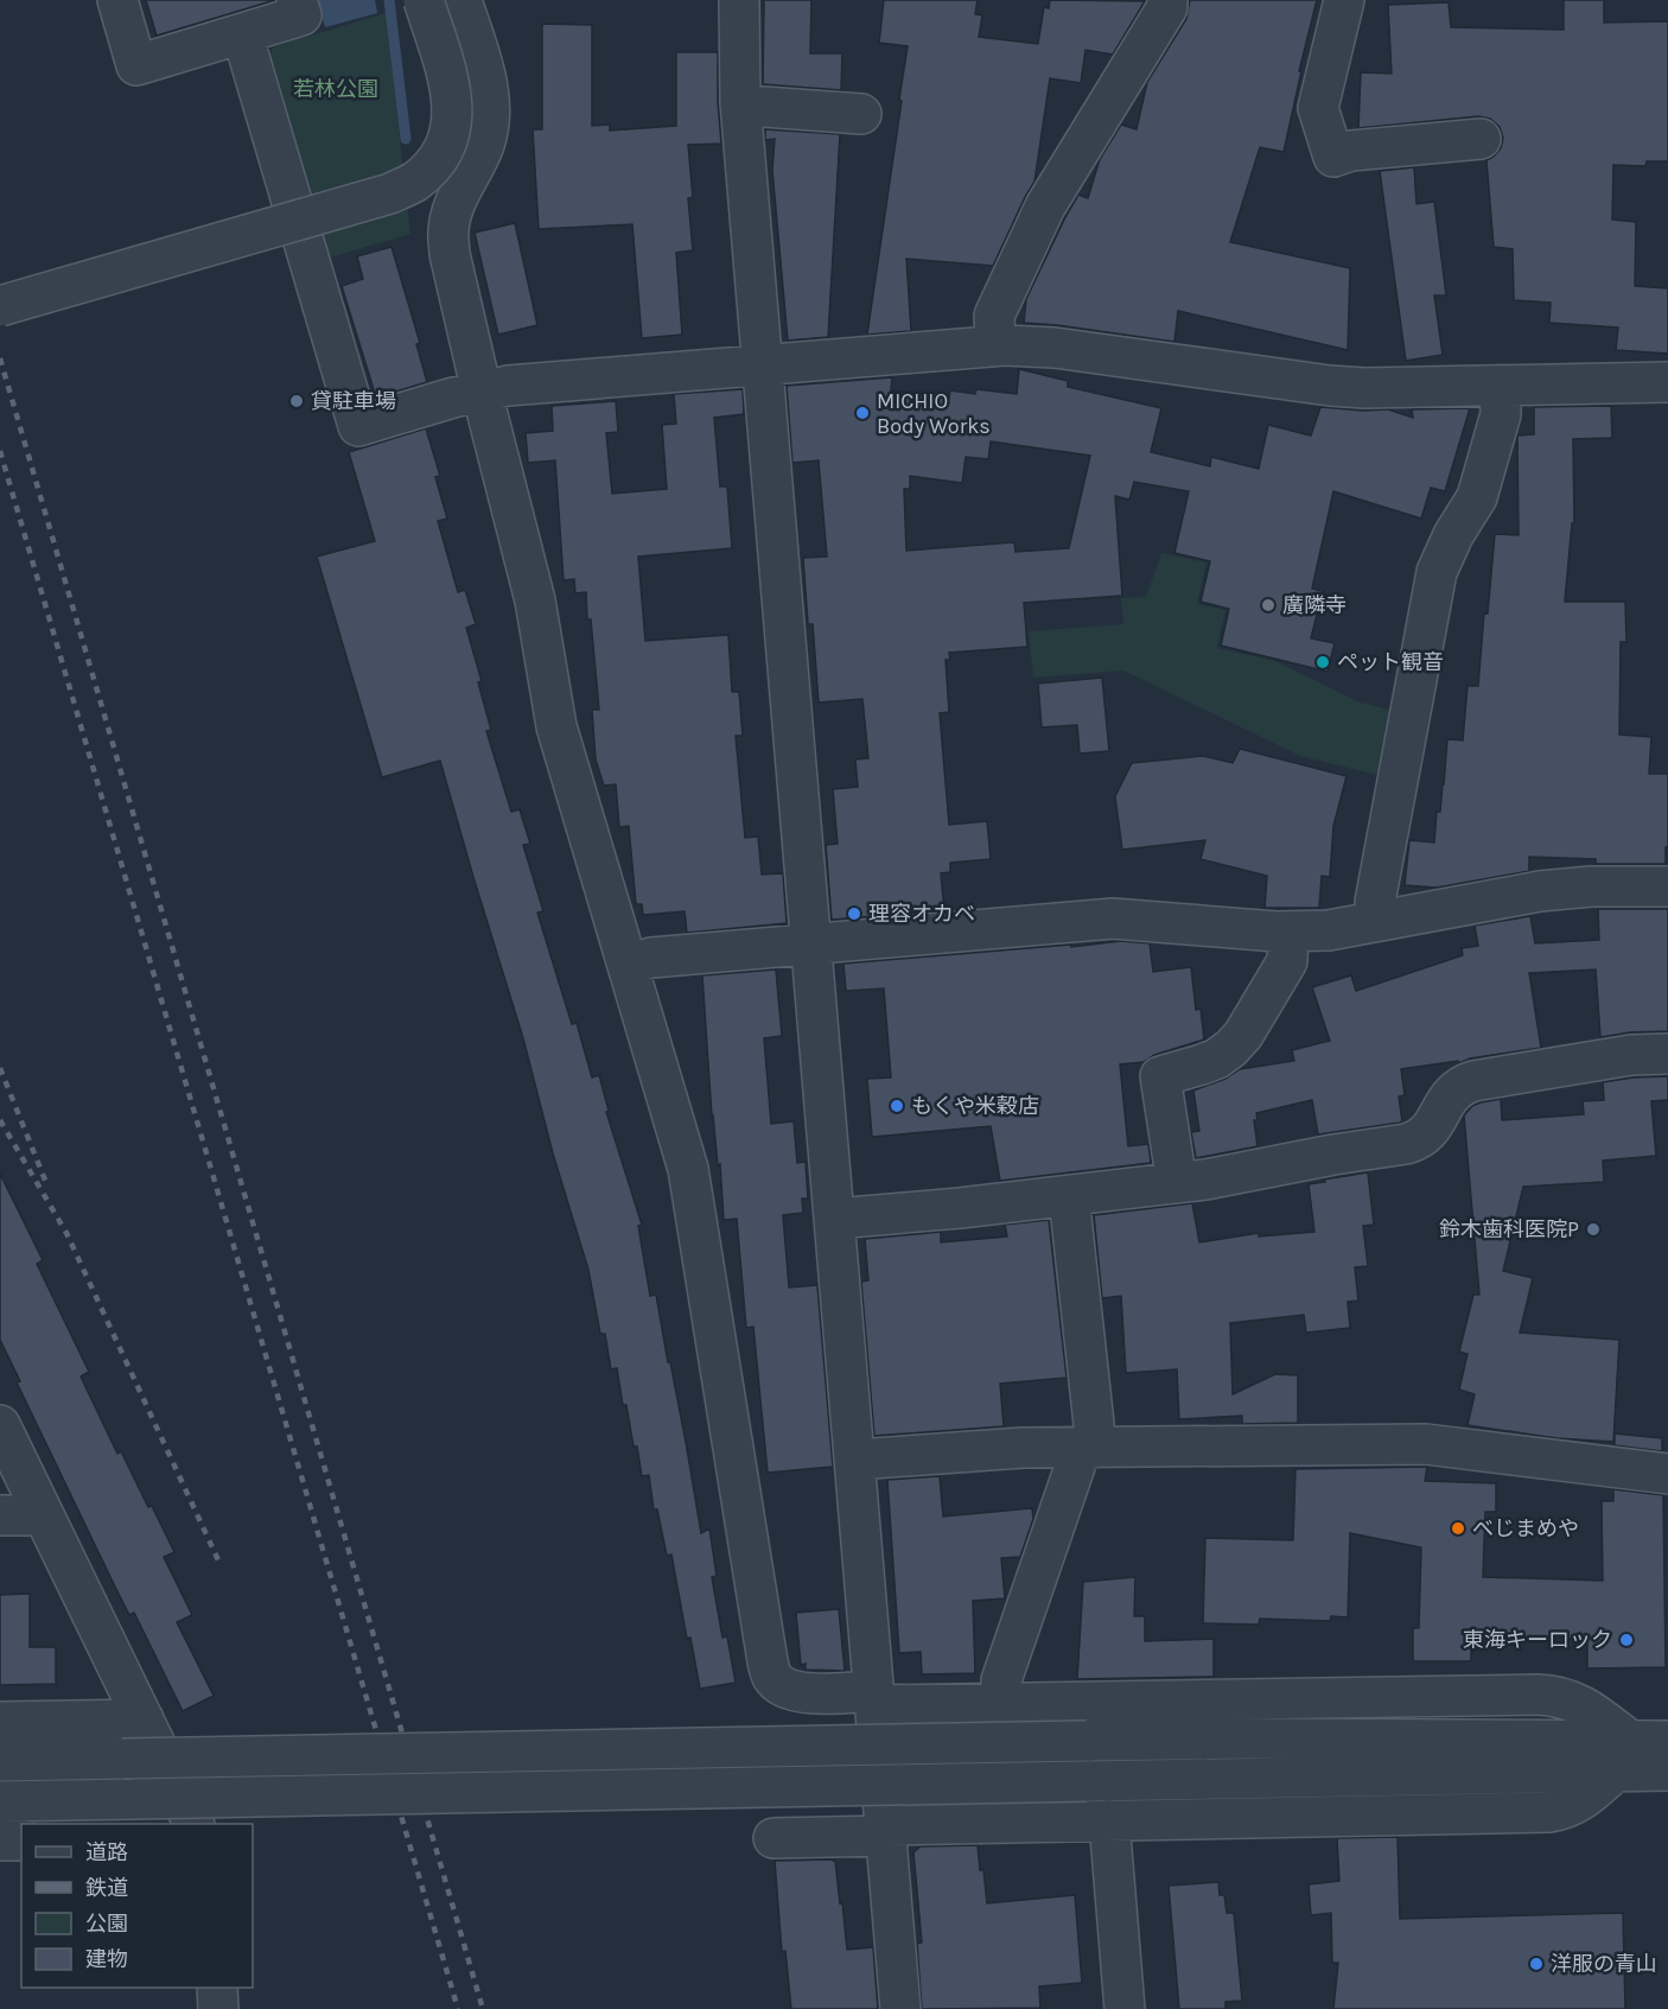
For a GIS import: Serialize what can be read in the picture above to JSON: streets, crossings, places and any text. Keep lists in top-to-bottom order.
{
  "parks": ["若林公園"],
  "places": [
    "貸駐車場",
    "MICHIO Body Works",
    "廣隣寺",
    "ペット観音",
    "理容オカベ",
    "もくや米穀店",
    "鈴木歯科医院P",
    "べじまめや",
    "東海キーロック",
    "洋服の青山"
  ],
  "legend": [
    "道路",
    "鉄道",
    "公園",
    "建物"
  ]
}
